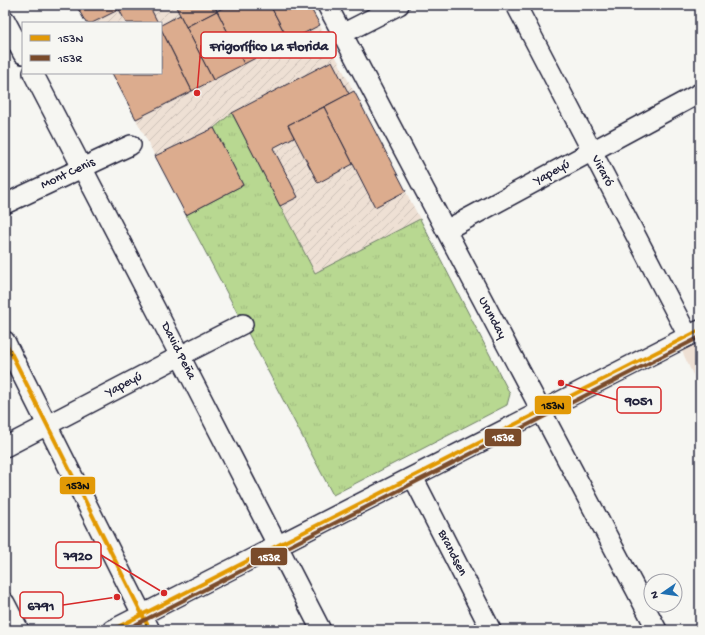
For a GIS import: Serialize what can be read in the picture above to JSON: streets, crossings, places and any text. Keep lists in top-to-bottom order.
{
  "streets": {
    "street": [
      "Viraró",
      "Yapeyú",
      "Mont Cenis",
      "Urunday",
      "David Peña",
      "Brandsen"
    ]
  },
  "crossings": [
    ["Viraró", "Yapeyú"],
    ["Yapeyú", "Urunday"],
    ["Yapeyú", "David Peña"],
    ["Mont Cenis", "David Peña"]
  ],
  "places": [
    "Frigorífico La Florida",
    "9051",
    "7920",
    "6791"
  ],
  "lines": ["transit line 153N", "transit line 153R"],
  "legend": ["153N", "153R"],
  "north": "left"
}
